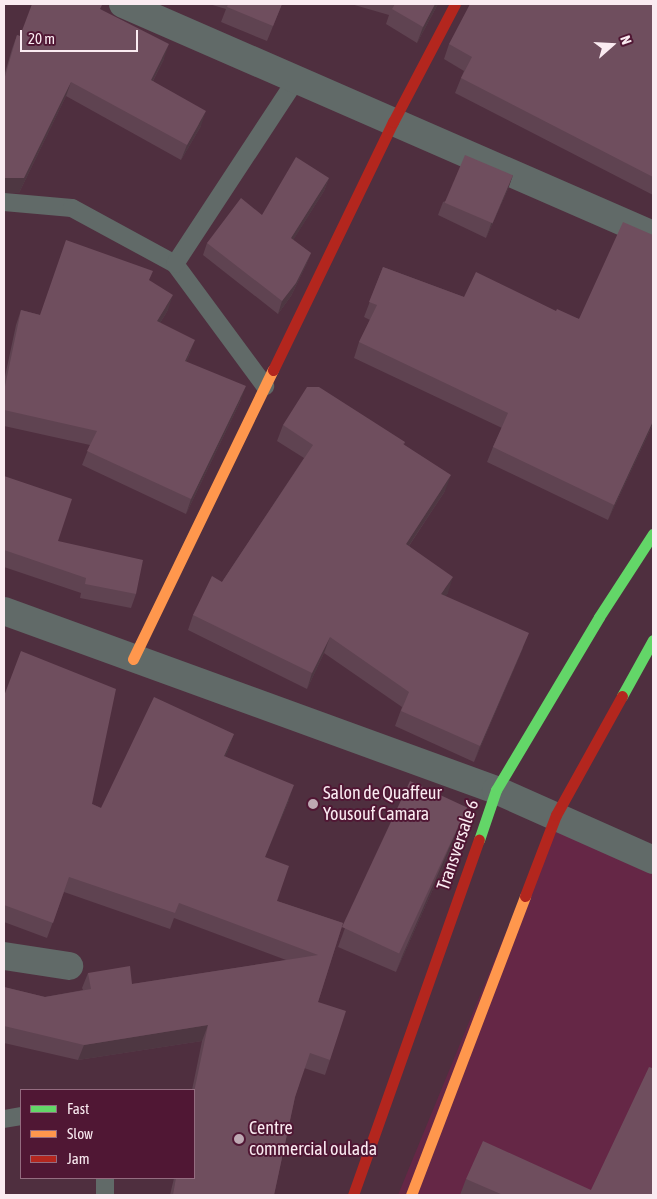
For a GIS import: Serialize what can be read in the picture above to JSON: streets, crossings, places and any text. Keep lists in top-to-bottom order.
{
  "streets": {
    "main road": ["Transversale 6"]
  },
  "places": ["Salon de Quaffeur Yousouf Camara", "Centre commercial oulada"],
  "legend": ["Fast", "Slow", "Jam"],
  "scale_bar": "20 m",
  "north": "right"
}
